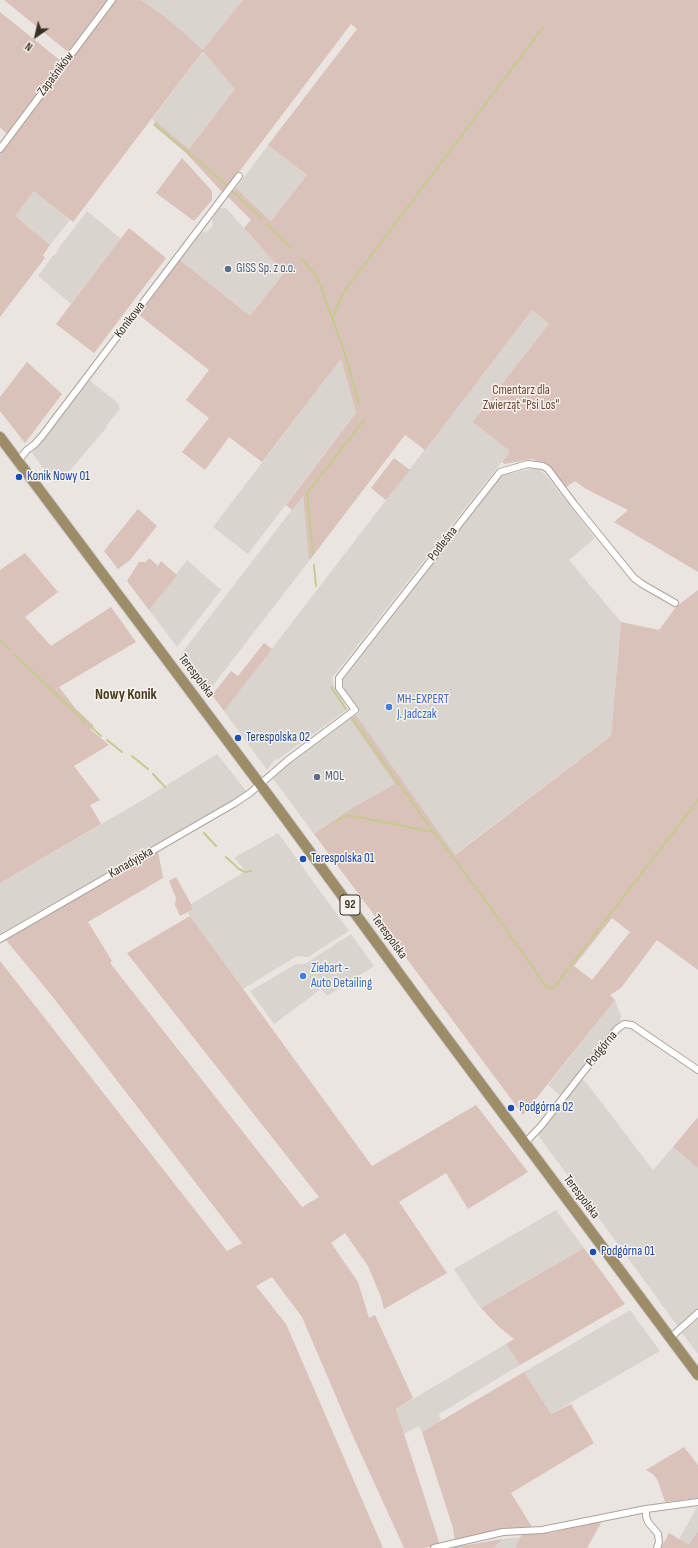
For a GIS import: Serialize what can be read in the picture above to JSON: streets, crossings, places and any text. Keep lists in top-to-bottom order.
{
  "streets": {
    "main road": ["Terespolska", "92"],
    "street": [
      "Zapaśników",
      "Konikowa",
      "Podleśna",
      "Kanadyjska",
      "Podgórna"
    ]
  },
  "crossings": [
    ["Konikowa", "Terespolska"],
    ["Podleśna", "Terespolska"],
    ["Podleśna", "Kanadyjska"],
    ["Terespolska", "Kanadyjska"],
    ["Terespolska", "Podgórna"]
  ],
  "districts": ["Nowy Konik"],
  "parks": ["Cmentarz dla Zwierząt \"Psi Los\""],
  "places": [
    "GISS Sp. z o.o.",
    "Konik Nowy 01",
    "MH-EXPERT J. Jadczak",
    "Terespolska 02",
    "MOL",
    "Terespolska 01",
    "Ziebart - Auto Detailing",
    "Podgórna 02",
    "Podgórna 01"
  ],
  "north": "bottom left"
}
